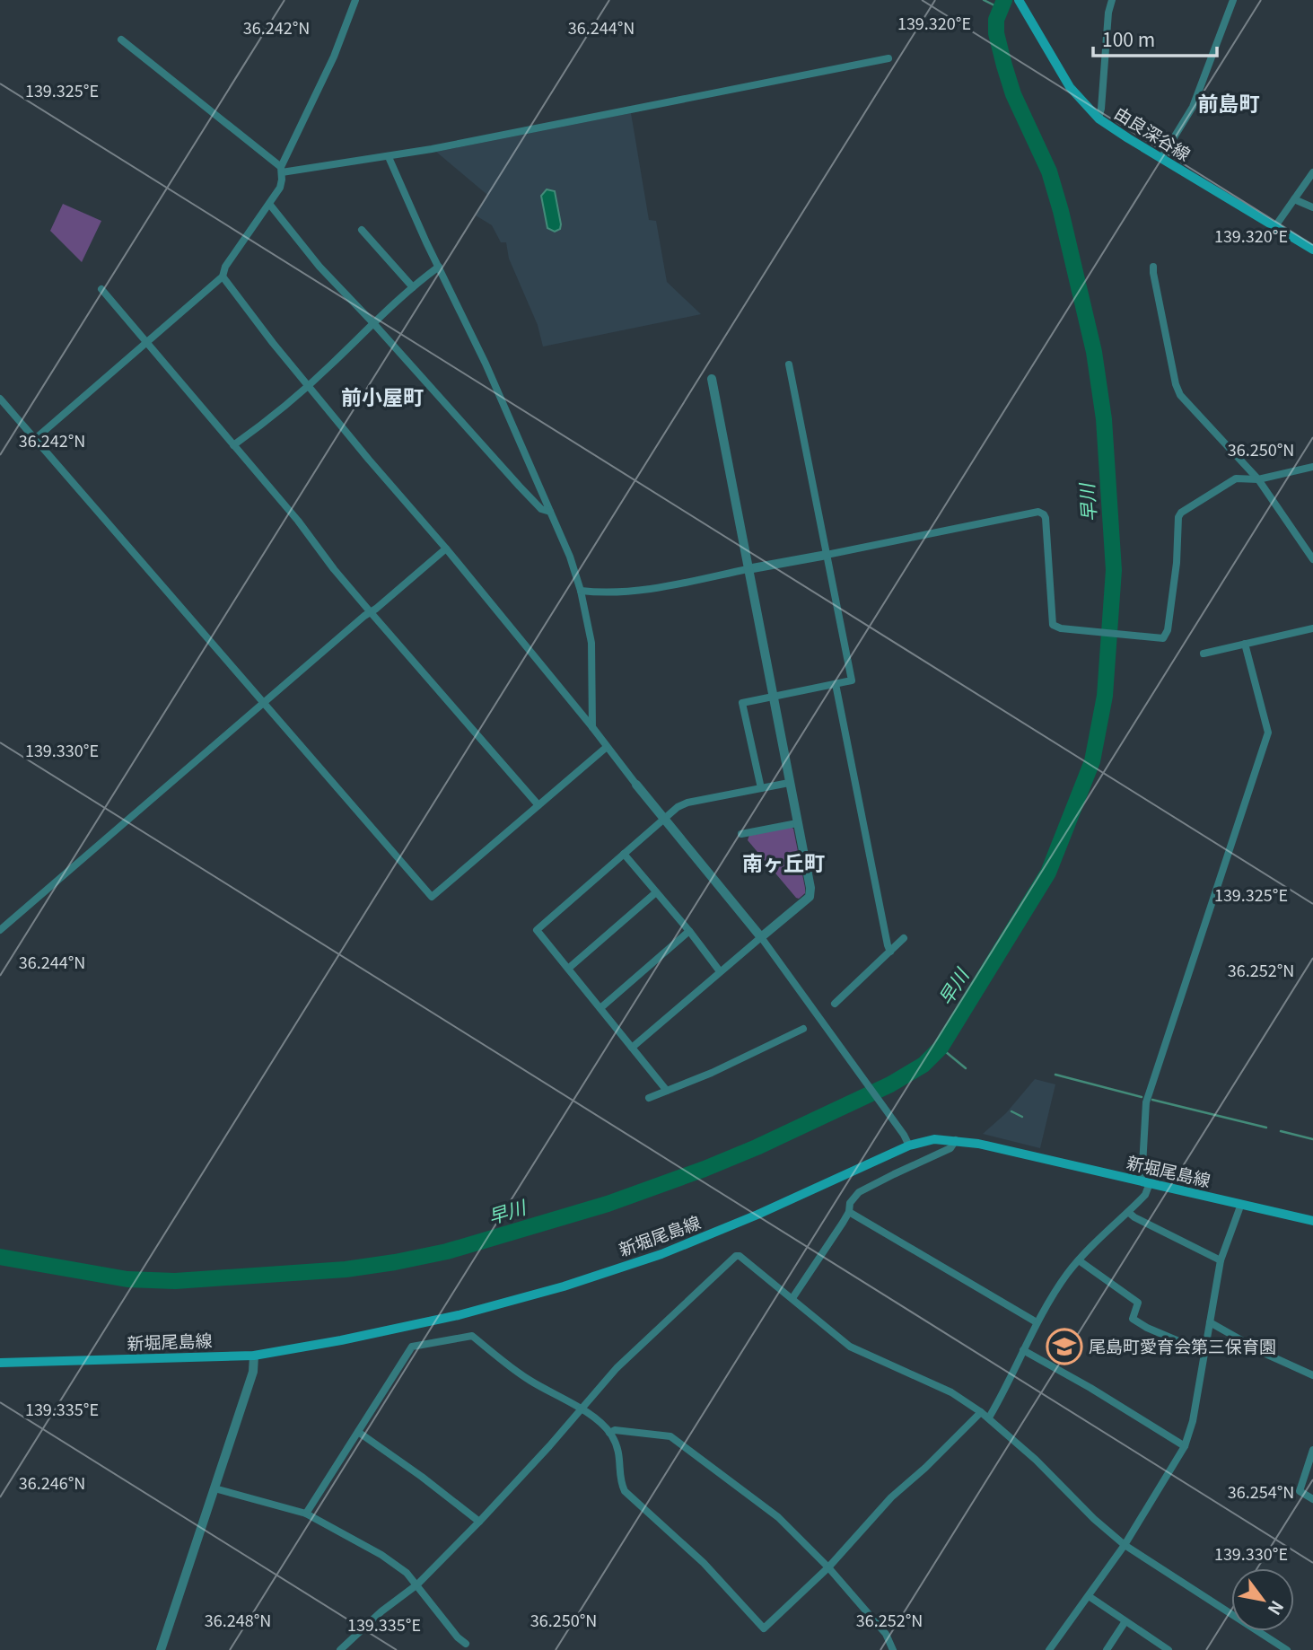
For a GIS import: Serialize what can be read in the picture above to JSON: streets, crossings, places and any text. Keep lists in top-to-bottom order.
{
  "streets": {
    "main road": ["由良深谷線", "新堀尾島線"]
  },
  "districts": ["前島町", "前小屋町", "南ヶ丘町"],
  "water": ["早川"],
  "places": {
    "school or university": ["尾島町愛育会第三保育園"]
  },
  "scale_bar": "100 m",
  "north": "bottom right",
  "coordinates": [
    "139.320°E",
    "36.242°N",
    "36.244°N",
    "139.325°E",
    "36.250°N",
    "139.330°E",
    "36.252°N",
    "139.335°E",
    "36.246°N",
    "36.254°N",
    "36.248°N"
  ]
}
